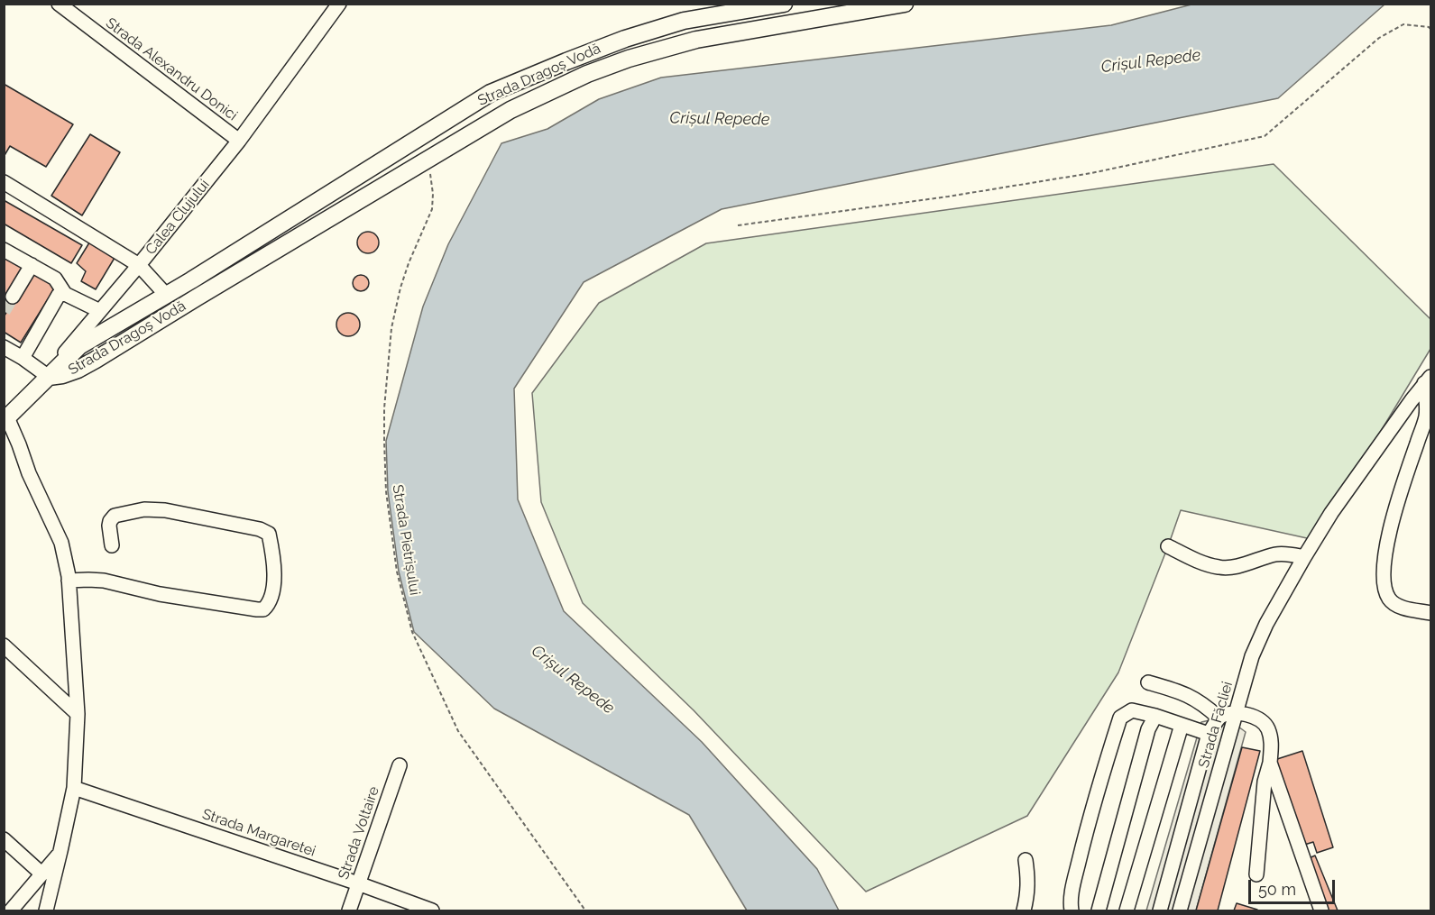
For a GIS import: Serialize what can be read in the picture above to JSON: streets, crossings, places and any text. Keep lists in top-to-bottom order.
{
  "streets": {
    "main road": ["Strada Dragoș Vodă", "Calea Clujului"],
    "street": [
      "Strada Alexandru Donici",
      "Strada Făcliei",
      "Strada Margaretei",
      "Strada Voltaire"
    ],
    "path": ["Strada Pietrișului"]
  },
  "crossings": [
    ["Strada Alexandru Donici", "Calea Clujului"],
    ["Strada Dragoș Vodă", "Calea Clujului"],
    ["Strada Dragoș Vodă", "Strada Pietrișului"],
    ["Strada Margaretei", "Strada Voltaire"]
  ],
  "water": ["Crișul Repede"],
  "scale_bar": "50 m"
}
